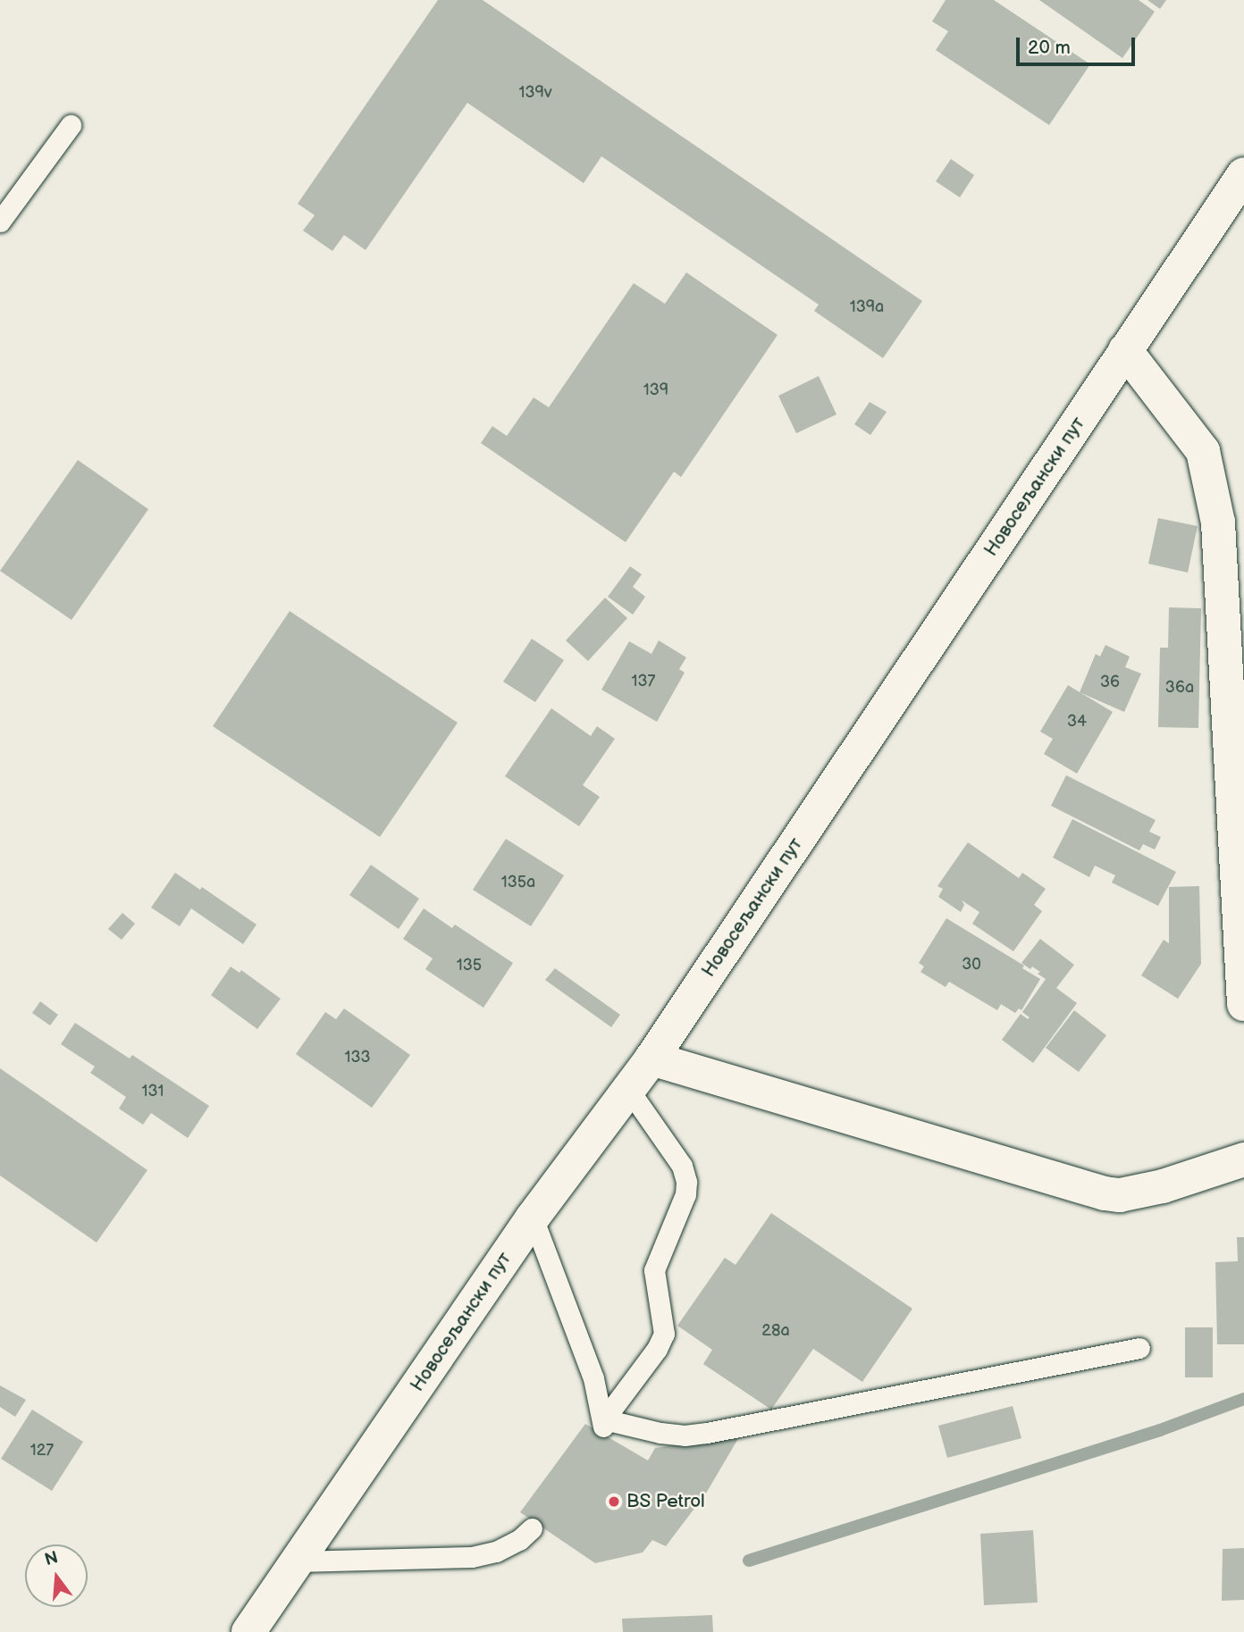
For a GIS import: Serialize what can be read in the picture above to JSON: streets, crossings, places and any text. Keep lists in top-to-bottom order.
{
  "streets": {
    "main road": ["Новосељански пут"]
  },
  "places": ["BS Petrol"],
  "house_numbers": [
    "139v",
    "139a",
    "139",
    "137",
    "36",
    "36a",
    "34",
    "135a",
    "30",
    "135",
    "133",
    "131",
    "28a",
    "127"
  ],
  "scale_bar": "20 m",
  "north": "top"
}
